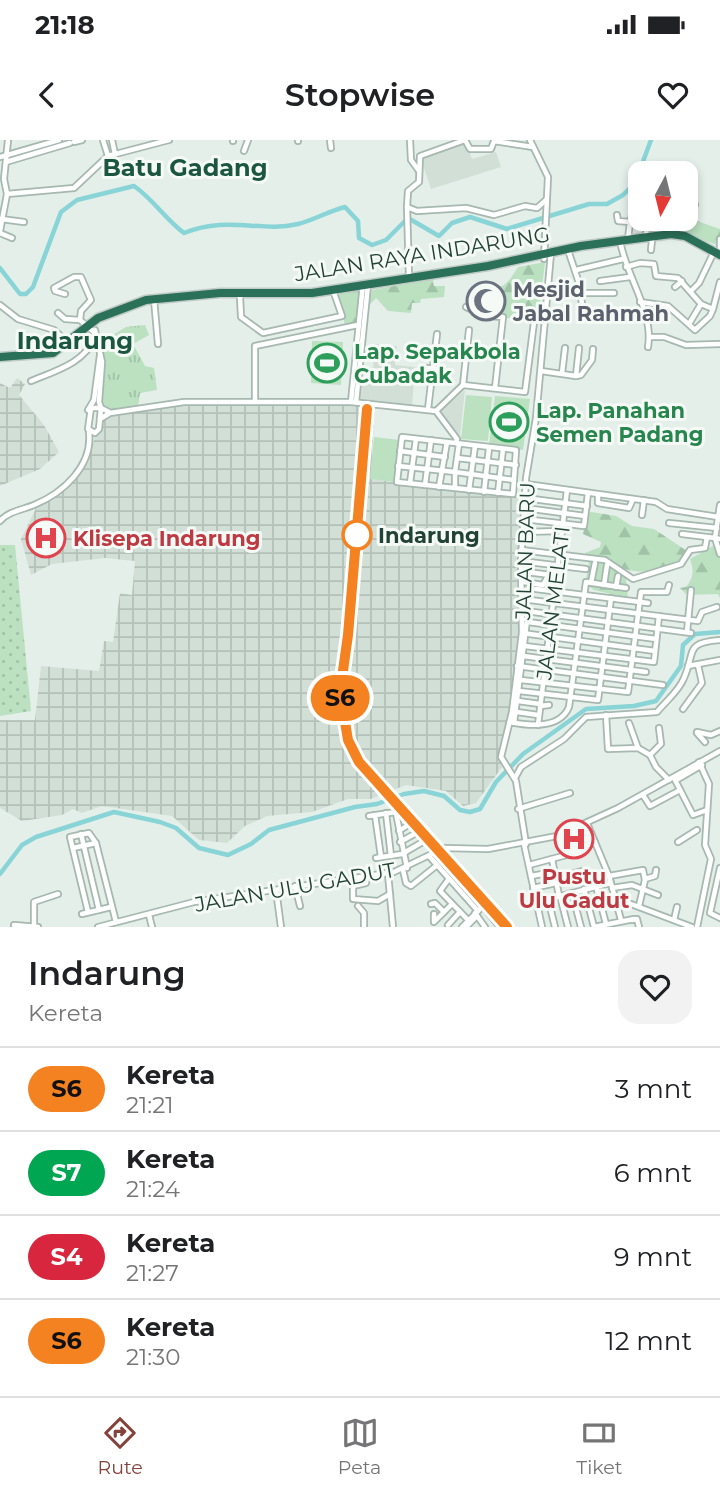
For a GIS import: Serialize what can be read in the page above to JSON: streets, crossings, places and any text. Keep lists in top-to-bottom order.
{
  "streets": {
    "highway": ["JALAN RAYA INDARUNG"],
    "street": ["JALAN BARU", "JALAN MELATI", "JALAN ULU GADUT"]
  },
  "crossings": [
    ["JALAN RAYA INDARUNG", "JALAN BARU"]
  ],
  "districts": ["Batu Gadang", "Indarung"],
  "places": {
    "mosque": ["Mesjid Jabal Rahmah"],
    "sports": ["Lap. Sepakbola Cubadak", "Lap. Panahan Semen Padang"],
    "other": ["Indarung"],
    "hospital": ["Klisepa Indarung", "Pustu Ulu Gadut"]
  },
  "north": "bottom",
  "page": {
    "status": "21:18",
    "header": "Stopwise",
    "on_map": "S6",
    "heading": ["Indarung", "Kereta"],
    "list": [
      {
        "mark": "S6",
        "name": "Kereta",
        "note": "21:21",
        "value": "3 mnt"
      },
      {
        "mark": "S7",
        "name": "Kereta",
        "note": "21:24",
        "value": "6 mnt"
      },
      {
        "mark": "S4",
        "name": "Kereta",
        "note": "21:27",
        "value": "9 mnt"
      },
      {
        "mark": "S6",
        "name": "Kereta",
        "note": "21:30",
        "value": "12 mnt"
      }
    ],
    "tabs": ["Rute", "Peta", "Tiket"]
  }
}
